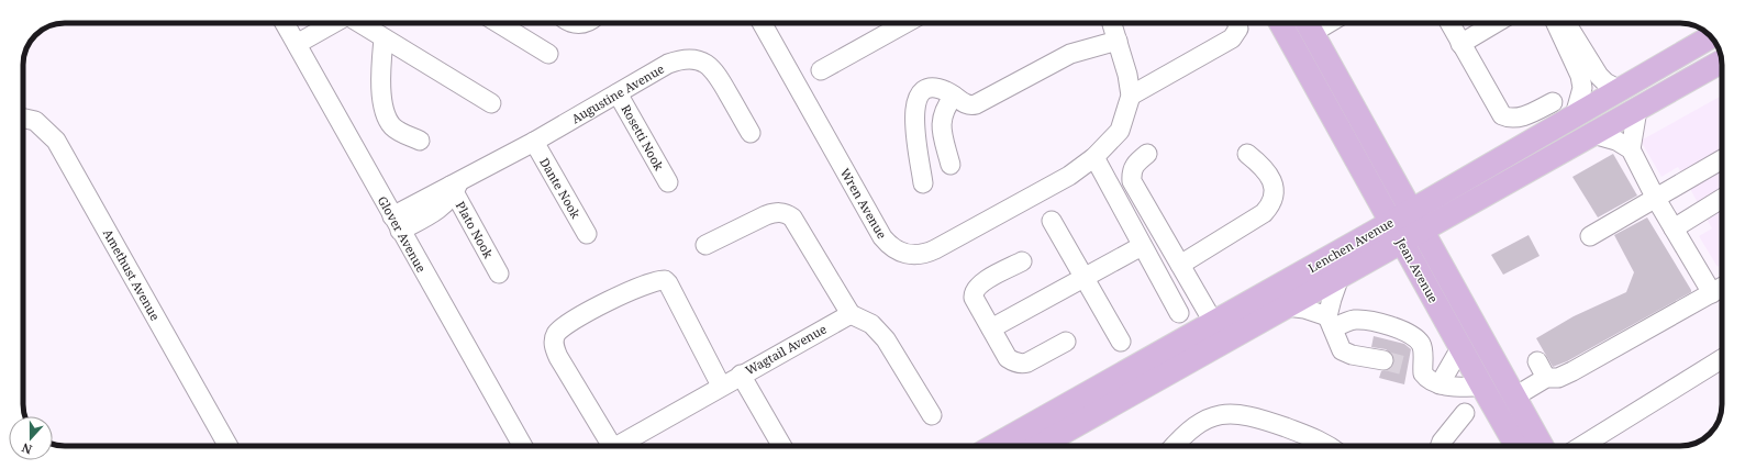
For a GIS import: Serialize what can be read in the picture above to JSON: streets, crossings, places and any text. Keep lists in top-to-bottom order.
{
  "streets": {
    "main road": ["Lenchen Avenue", "Jean Avenue"],
    "street": [
      "Augustine Avenue",
      "Rosetti Nook",
      "Dante Nook",
      "Wren Avenue",
      "Plato Nook",
      "Glover Avenue",
      "Amethust Avenue",
      "Wagtail Avenue"
    ]
  },
  "crossings": [
    ["Augustine Avenue", "Rosetti Nook"],
    ["Augustine Avenue", "Dante Nook"],
    ["Augustine Avenue", "Plato Nook"],
    ["Augustine Avenue", "Glover Avenue"],
    ["Lenchen Avenue", "Jean Avenue"]
  ],
  "north": "bottom"
}
